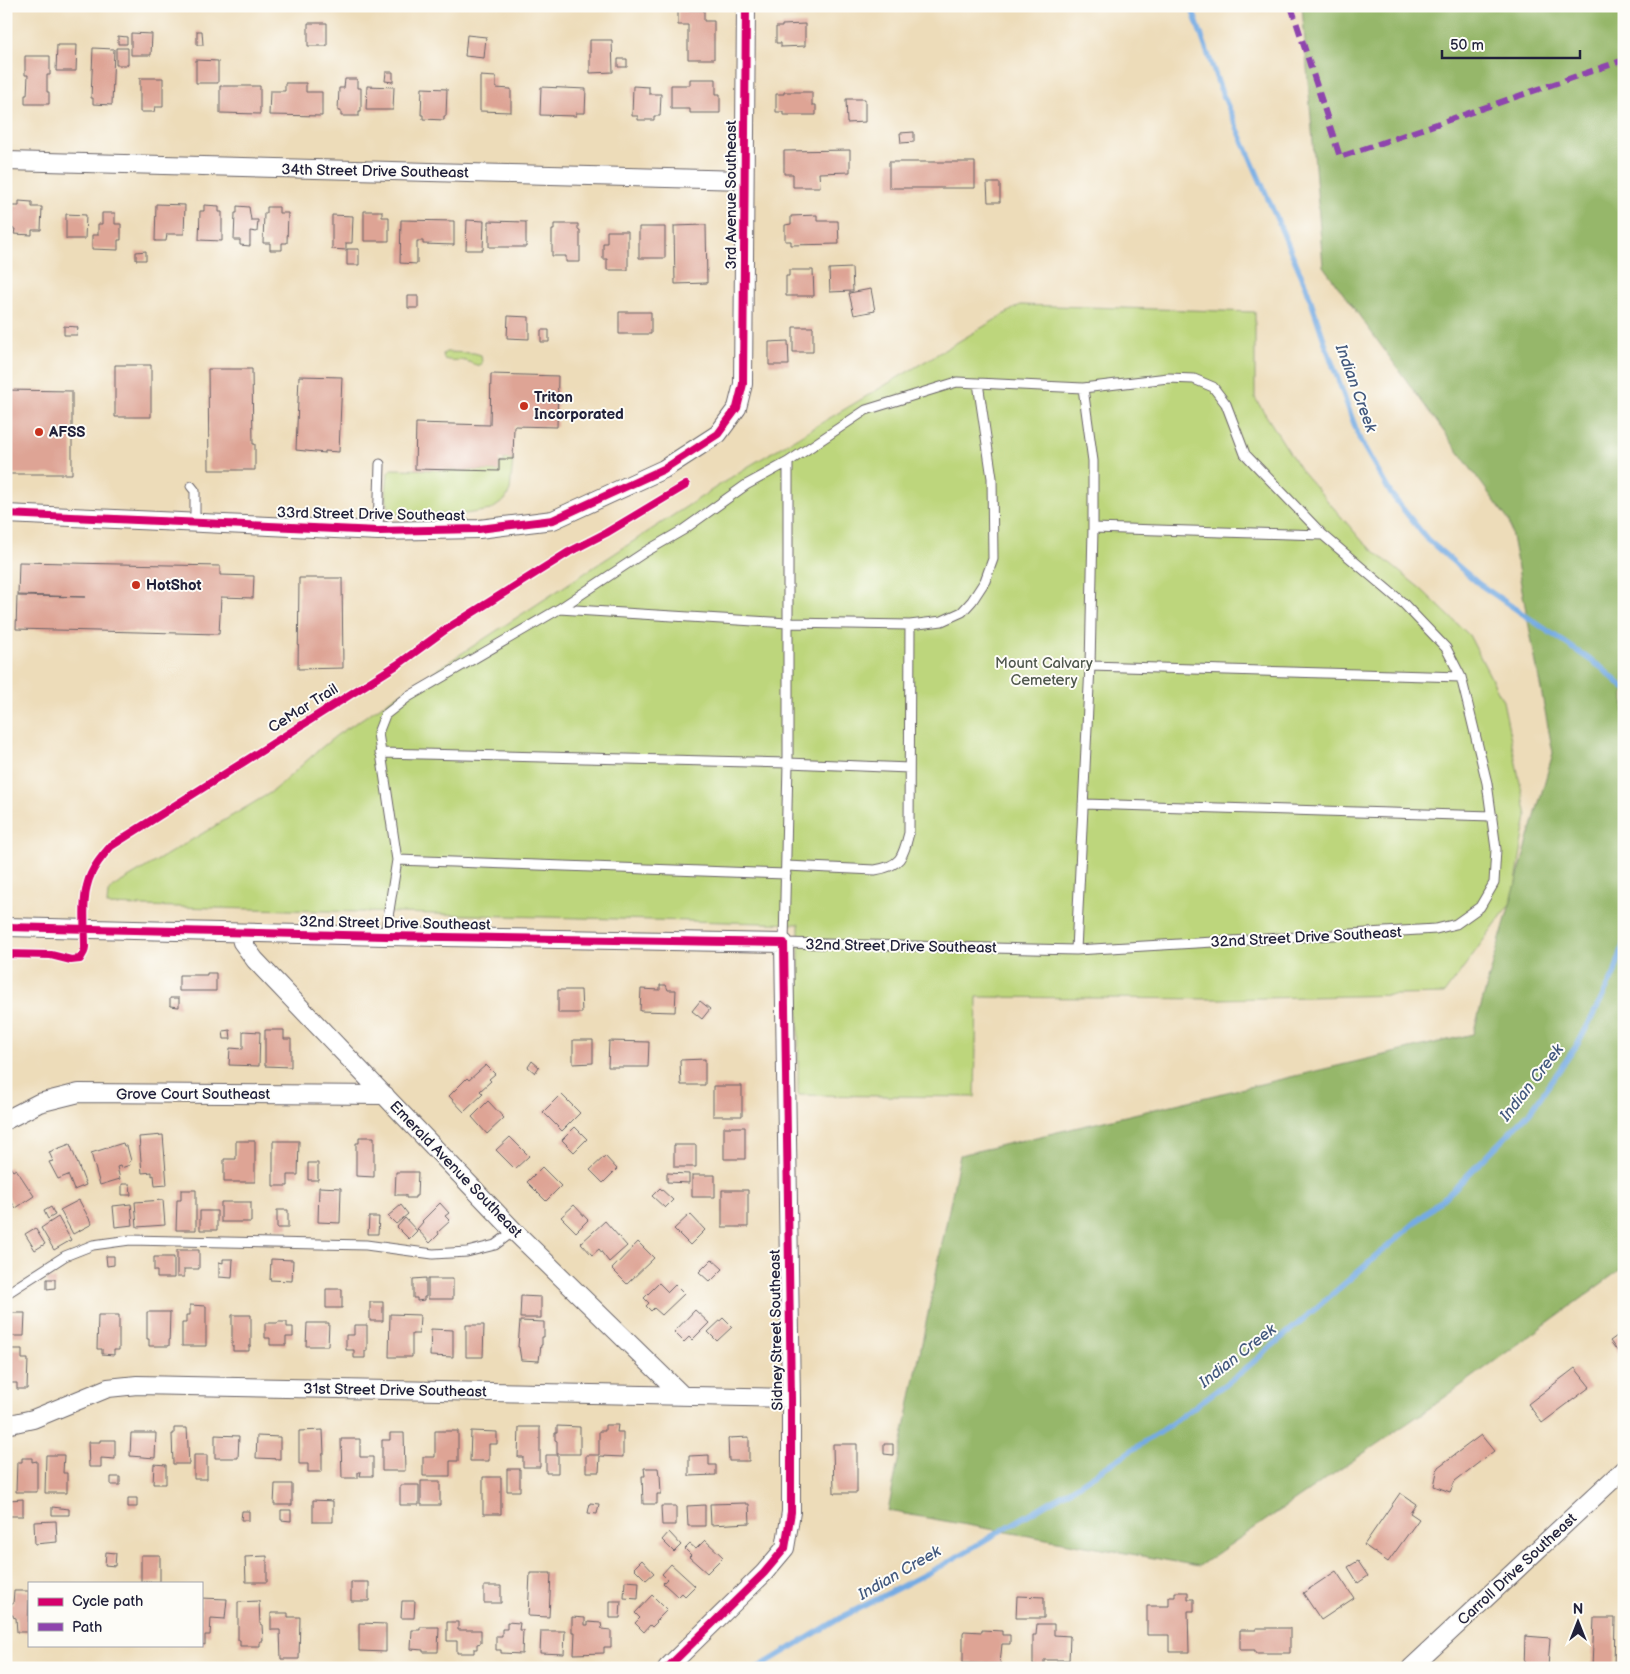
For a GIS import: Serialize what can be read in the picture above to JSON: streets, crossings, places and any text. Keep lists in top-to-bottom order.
{
  "streets": {
    "street": [
      "34th Street Drive Southeast",
      "3rd Avenue Southeast",
      "33rd Street Drive Southeast",
      "32nd Street Drive Southeast",
      "Grove Court Southeast",
      "Emerald Avenue Southeast",
      "Sidney Street Southeast",
      "31st Street Drive Southeast",
      "Carroll Drive Southeast"
    ],
    "cycle path": ["CeMar Trail"]
  },
  "crossings": [
    ["34th Street Drive Southeast", "3rd Avenue Southeast"],
    ["3rd Avenue Southeast", "33rd Street Drive Southeast"],
    ["32nd Street Drive Southeast", "Emerald Avenue Southeast"],
    ["32nd Street Drive Southeast", "Sidney Street Southeast"],
    ["Grove Court Southeast", "Emerald Avenue Southeast"],
    ["Emerald Avenue Southeast", "31st Street Drive Southeast"],
    ["Sidney Street Southeast", "31st Street Drive Southeast"]
  ],
  "water": ["Indian Creek"],
  "parks": ["Mount Calvary Cemetery"],
  "places": ["Triton Incorporated", "AFSS", "HotShot"],
  "legend": ["Cycle path", "Path"],
  "scale_bar": "50 m",
  "north": "top"
}
